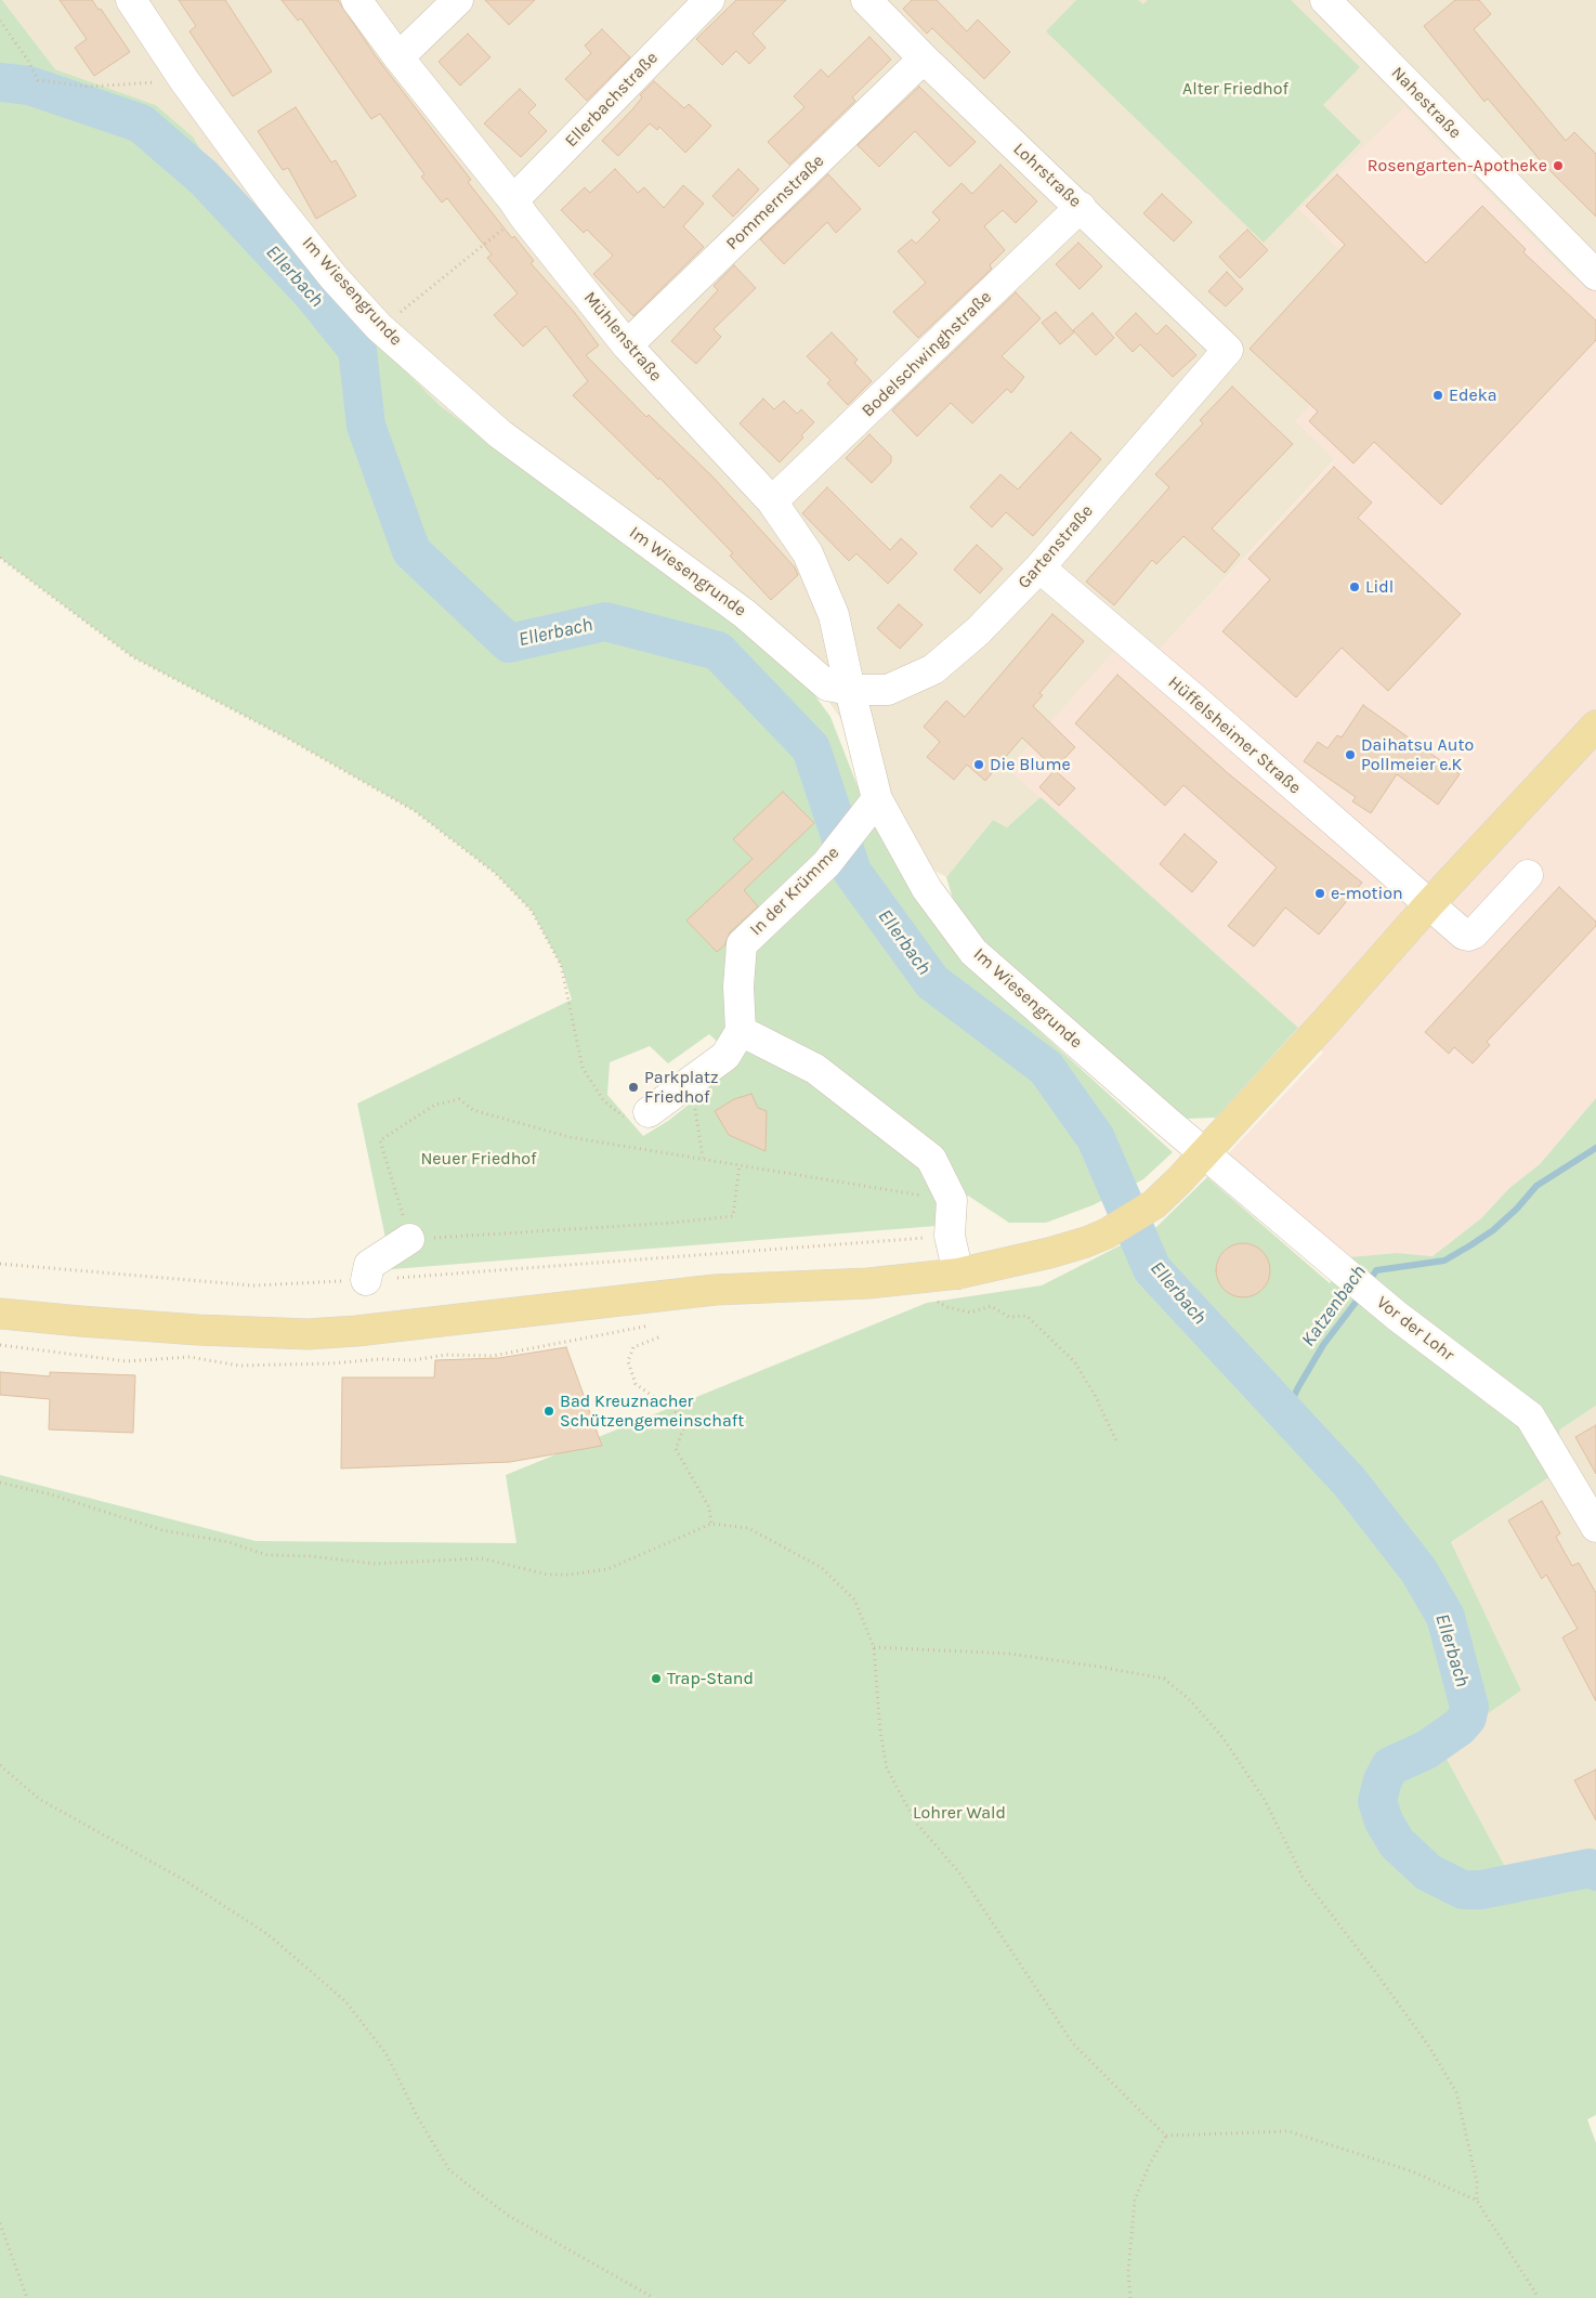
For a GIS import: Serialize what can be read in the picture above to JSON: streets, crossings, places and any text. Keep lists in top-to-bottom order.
{
  "streets": {
    "street": [
      "Ellerbachstraße",
      "Nahestraße",
      "Lohrstraße",
      "Pommernstraße",
      "Im Wiesengrunde",
      "Mühlenstraße",
      "Bodelschwinghstraße",
      "Gartenstraße",
      "Hüffelsheimer Straße",
      "In der Krümme",
      "Vor der Lohr"
    ]
  },
  "crossings": [
    ["Ellerbachstraße", "Mühlenstraße"],
    ["Lohrstraße", "Pommernstraße"],
    ["Lohrstraße", "Bodelschwinghstraße"],
    ["Lohrstraße", "Gartenstraße"],
    ["Pommernstraße", "Mühlenstraße"],
    ["Im Wiesengrunde", "Mühlenstraße"],
    ["Im Wiesengrunde", "Gartenstraße"],
    ["Im Wiesengrunde", "In der Krümme"],
    ["Im Wiesengrunde", "Vor der Lohr"],
    ["Mühlenstraße", "Bodelschwinghstraße"],
    ["Mühlenstraße", "Gartenstraße"],
    ["Gartenstraße", "Hüffelsheimer Straße"]
  ],
  "water": ["Ellerbach", "Katzenbach"],
  "parks": ["Alter Friedhof", "Neuer Friedhof", "Lohrer Wald"],
  "places": [
    "Rosengarten-Apotheke",
    "Edeka",
    "Lidl",
    "Daihatsu Auto Pollmeier e.K",
    "Die Blume",
    "e-motion",
    "Parkplatz Friedhof",
    "Bad Kreuznacher Schützengemeinschaft",
    "Trap-Stand"
  ]
}
